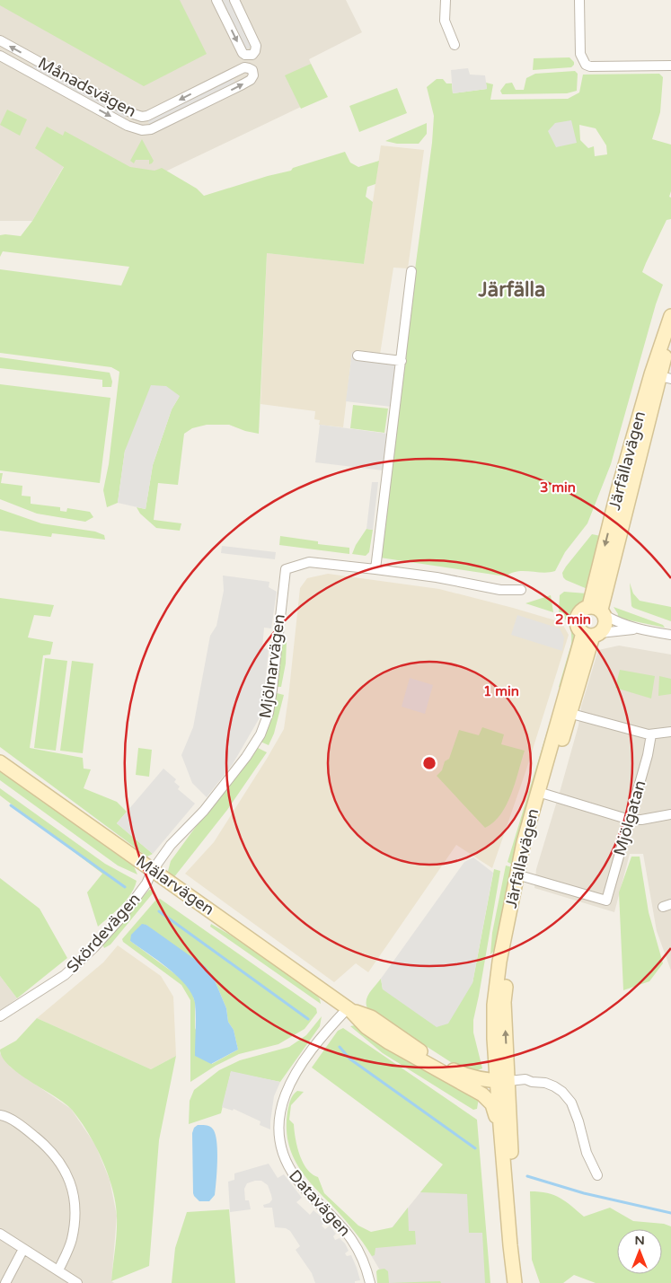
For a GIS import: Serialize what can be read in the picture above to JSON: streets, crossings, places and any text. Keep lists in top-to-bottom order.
{
  "streets": {
    "street": [
      "Månadsvägen",
      "Järfällavägen",
      "Mjölnarvägen",
      "Mjölgatan",
      "Mälarvägen",
      "Skördevägen",
      "Datavägen"
    ]
  },
  "crossings": [
    ["Järfällavägen", "Mjölgatan"],
    ["Järfällavägen", "Mälarvägen"],
    ["Mjölnarvägen", "Mälarvägen"],
    ["Mjölnarvägen", "Skördevägen"],
    ["Mälarvägen", "Skördevägen"],
    ["Mälarvägen", "Datavägen"]
  ],
  "districts": ["Järfälla"],
  "north": "top",
  "rings": ["3 min", "2 min", "1 min"]
}
